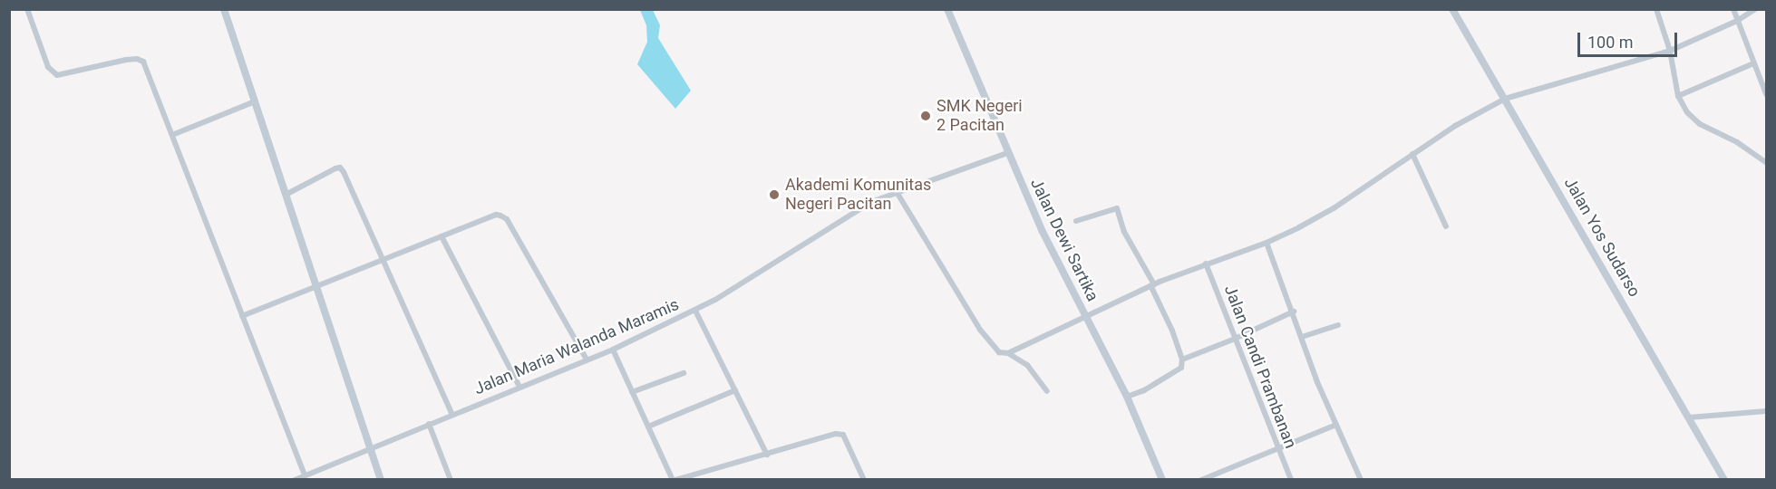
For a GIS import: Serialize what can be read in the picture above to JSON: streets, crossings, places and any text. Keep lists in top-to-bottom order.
{
  "streets": {
    "street": [
      "Jalan Yos Sudarso",
      "Jalan Dewi Sartika",
      "Jalan Maria Walanda Maramis",
      "Jalan Candi Prambanan"
    ]
  },
  "crossings": [
    ["Jalan Dewi Sartika", "Jalan Maria Walanda Maramis"]
  ],
  "places": ["SMK Negeri 2 Pacitan", "Akademi Komunitas Negeri Pacitan"],
  "scale_bar": "100 m"
}
